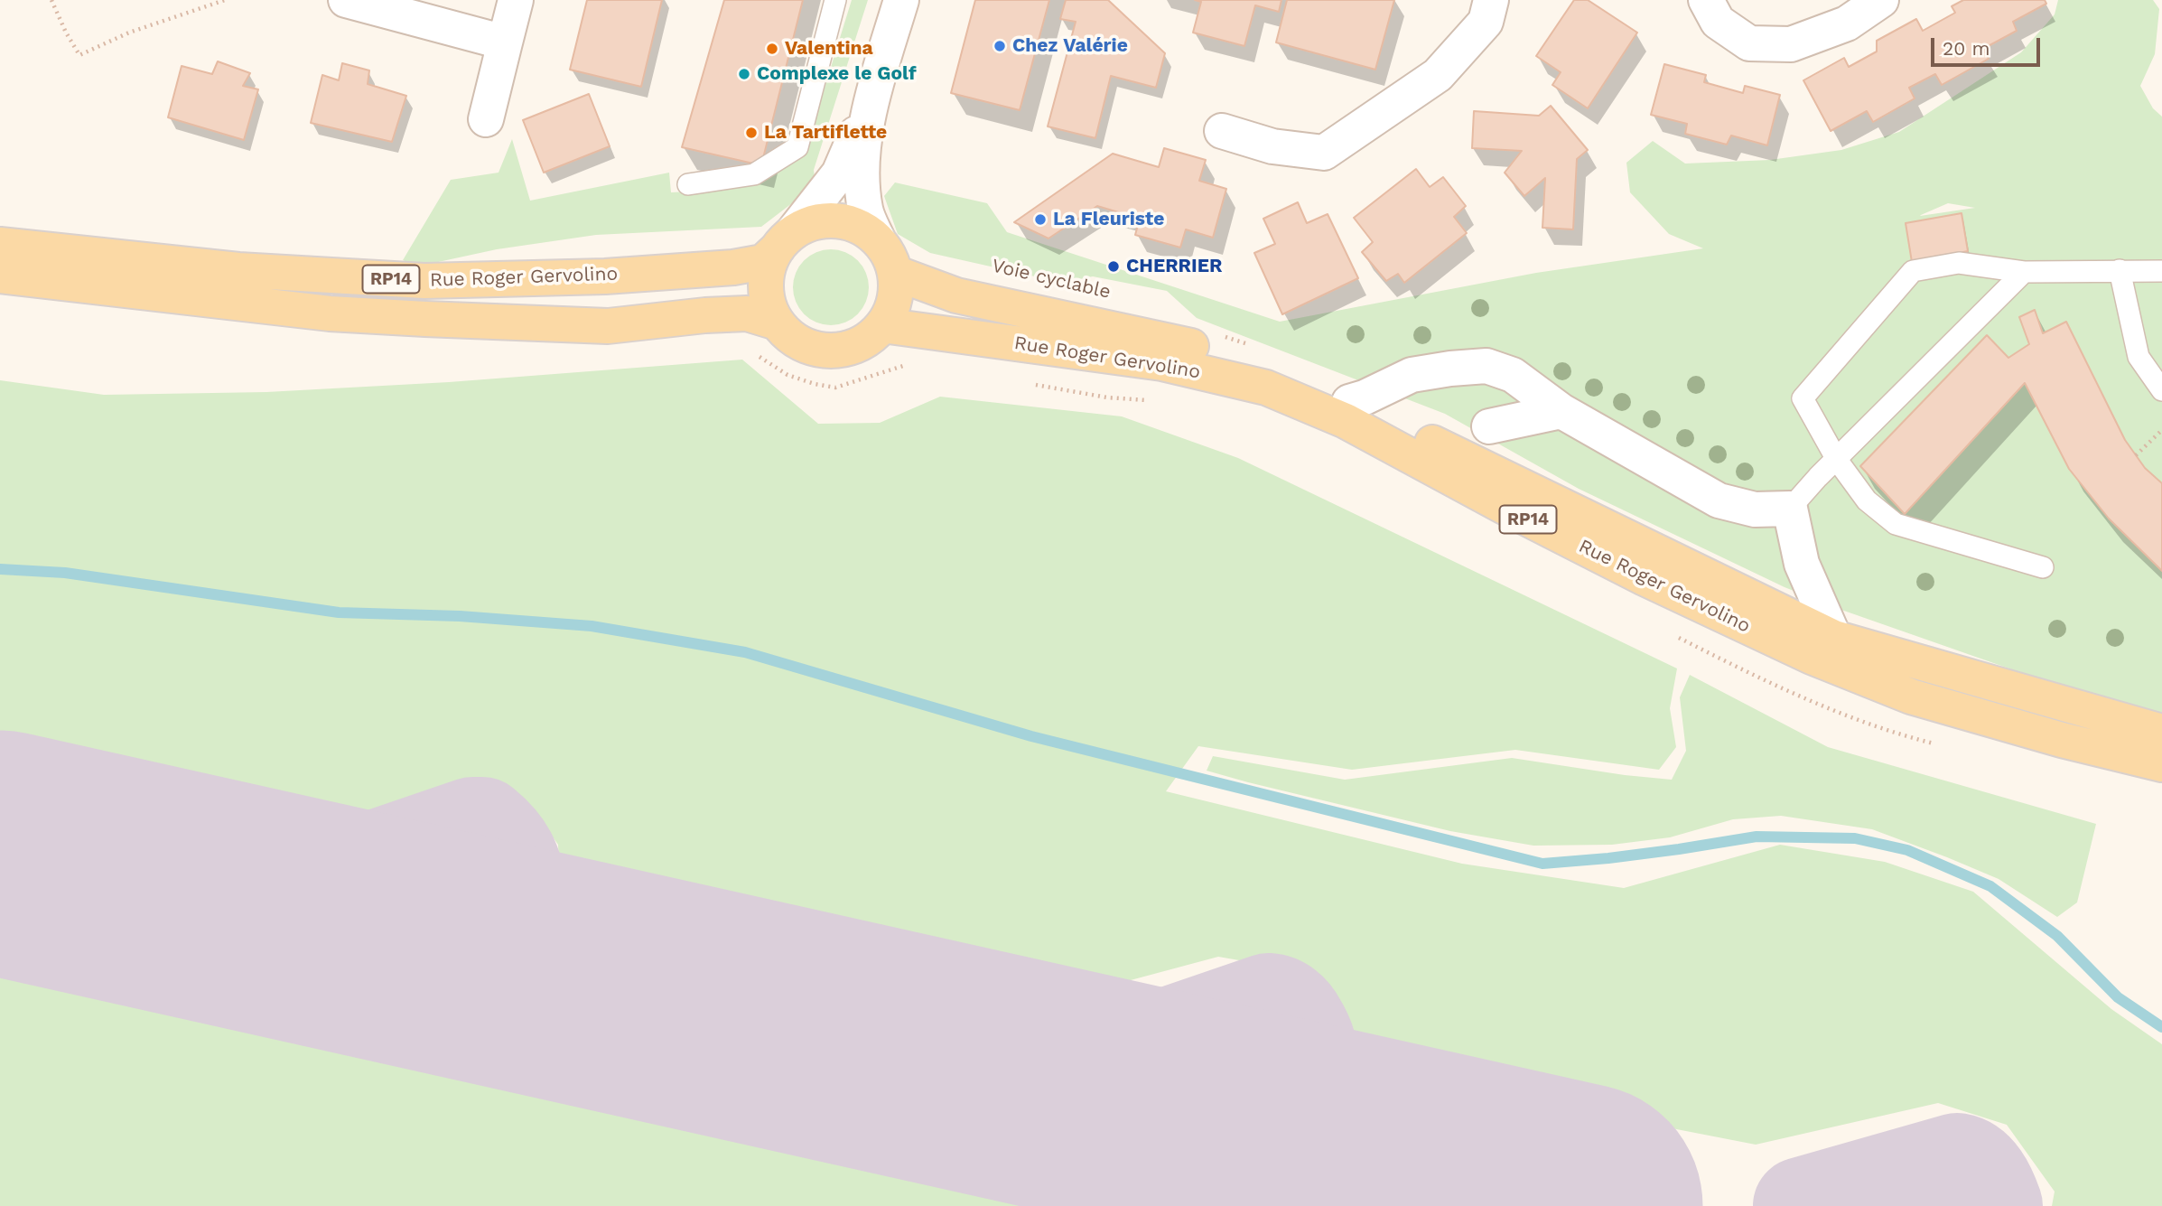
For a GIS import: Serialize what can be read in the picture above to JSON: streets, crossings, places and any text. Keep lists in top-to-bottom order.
{
  "streets": {
    "main road": ["Rue Roger Gervolino", "RP14"]
  },
  "places": [
    "Chez Valérie",
    "Valentina",
    "Complexe le Golf",
    "La Tartiflette",
    "La Fleuriste",
    "CHERRIER"
  ],
  "scale_bar": "20 m"
}
